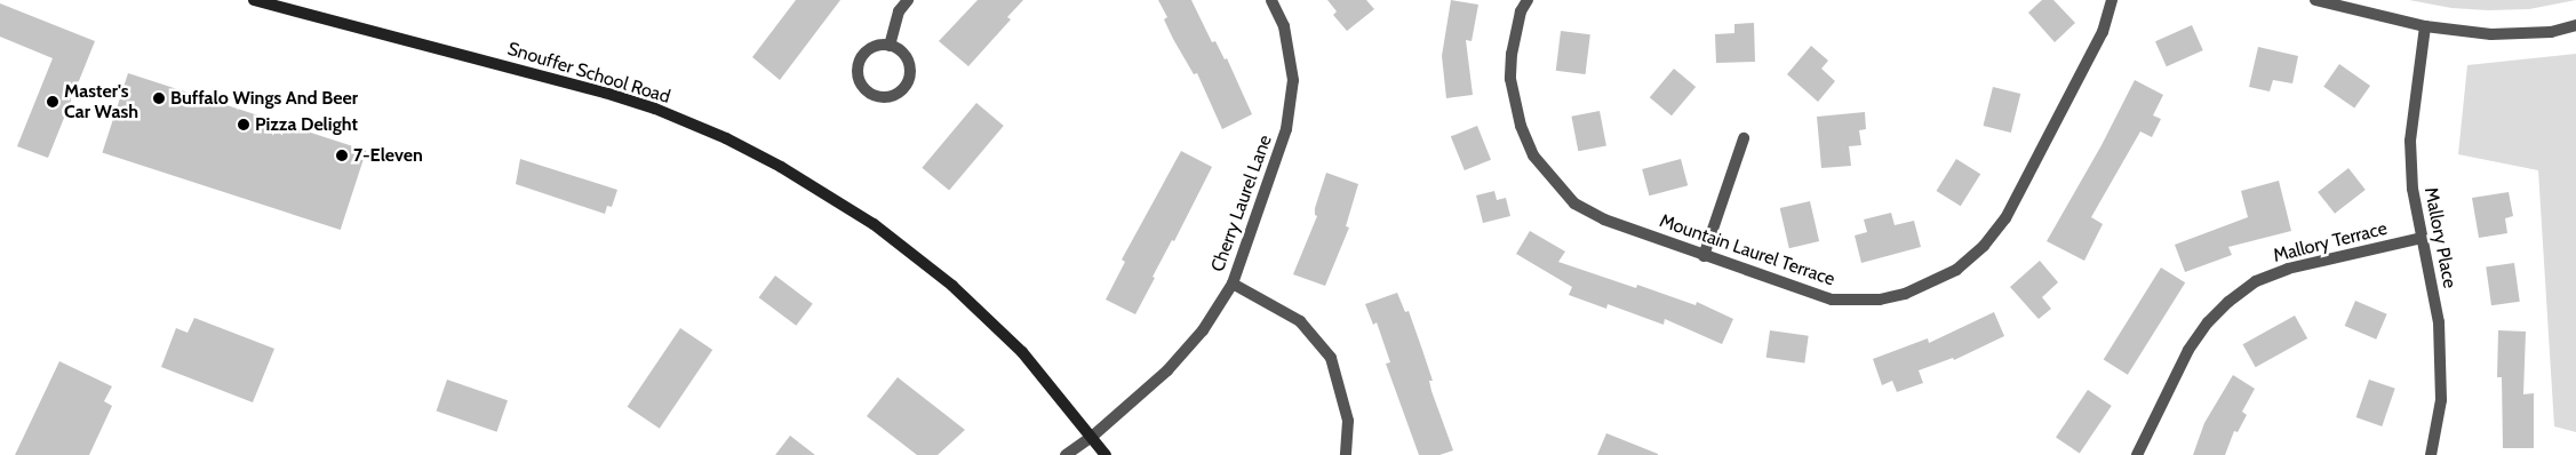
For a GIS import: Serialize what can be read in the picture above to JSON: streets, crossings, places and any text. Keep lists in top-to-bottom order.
{
  "streets": {
    "main road": ["Snouffer School Road"],
    "street": [
      "Cherry Laurel Lane",
      "Mallory Place",
      "Mallory Terrace",
      "Mountain Laurel Terrace"
    ]
  },
  "crossings": [
    ["Snouffer School Road", "Cherry Laurel Lane"],
    ["Mallory Place", "Mallory Terrace"]
  ],
  "places": [
    "Buffalo Wings And Beer",
    "Master's Car Wash",
    "Pizza Delight",
    "7-Eleven"
  ]
}
